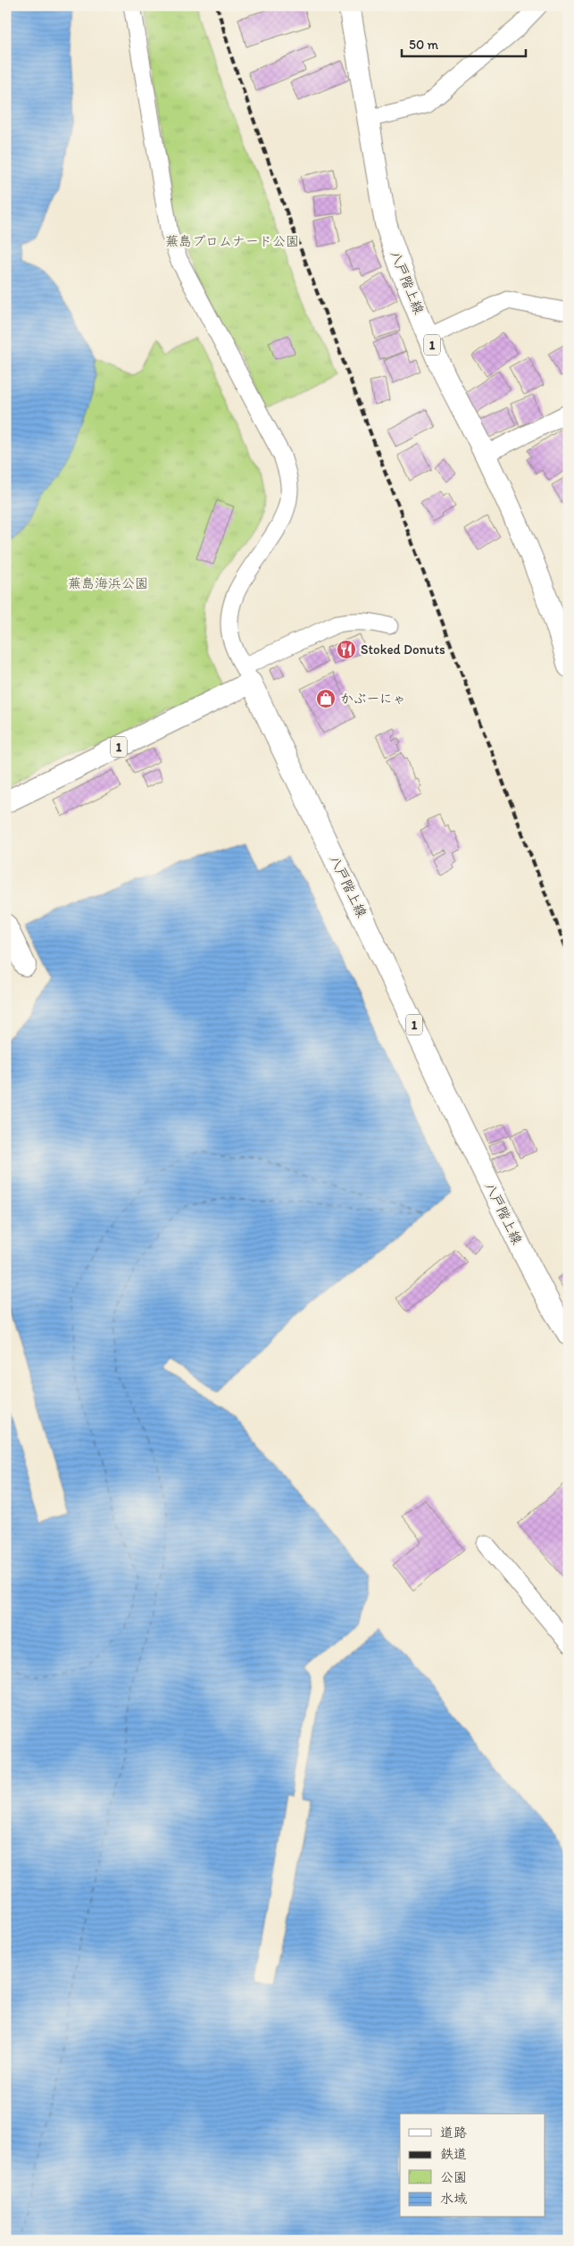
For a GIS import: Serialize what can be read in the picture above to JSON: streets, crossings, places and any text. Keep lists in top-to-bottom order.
{
  "streets": {
    "main road": ["八戸階上線", "1"]
  },
  "crossings": [
    ["八戸階上線", "1"]
  ],
  "parks": ["蕪島プロムナード公園", "蕪島海浜公園"],
  "places": {
    "restaurant": ["Stoked Donuts"],
    "shop": ["かぶーにゃ"]
  },
  "legend": [
    "道路",
    "鉄道",
    "公園",
    "水域"
  ],
  "scale_bar": "50 m"
}
